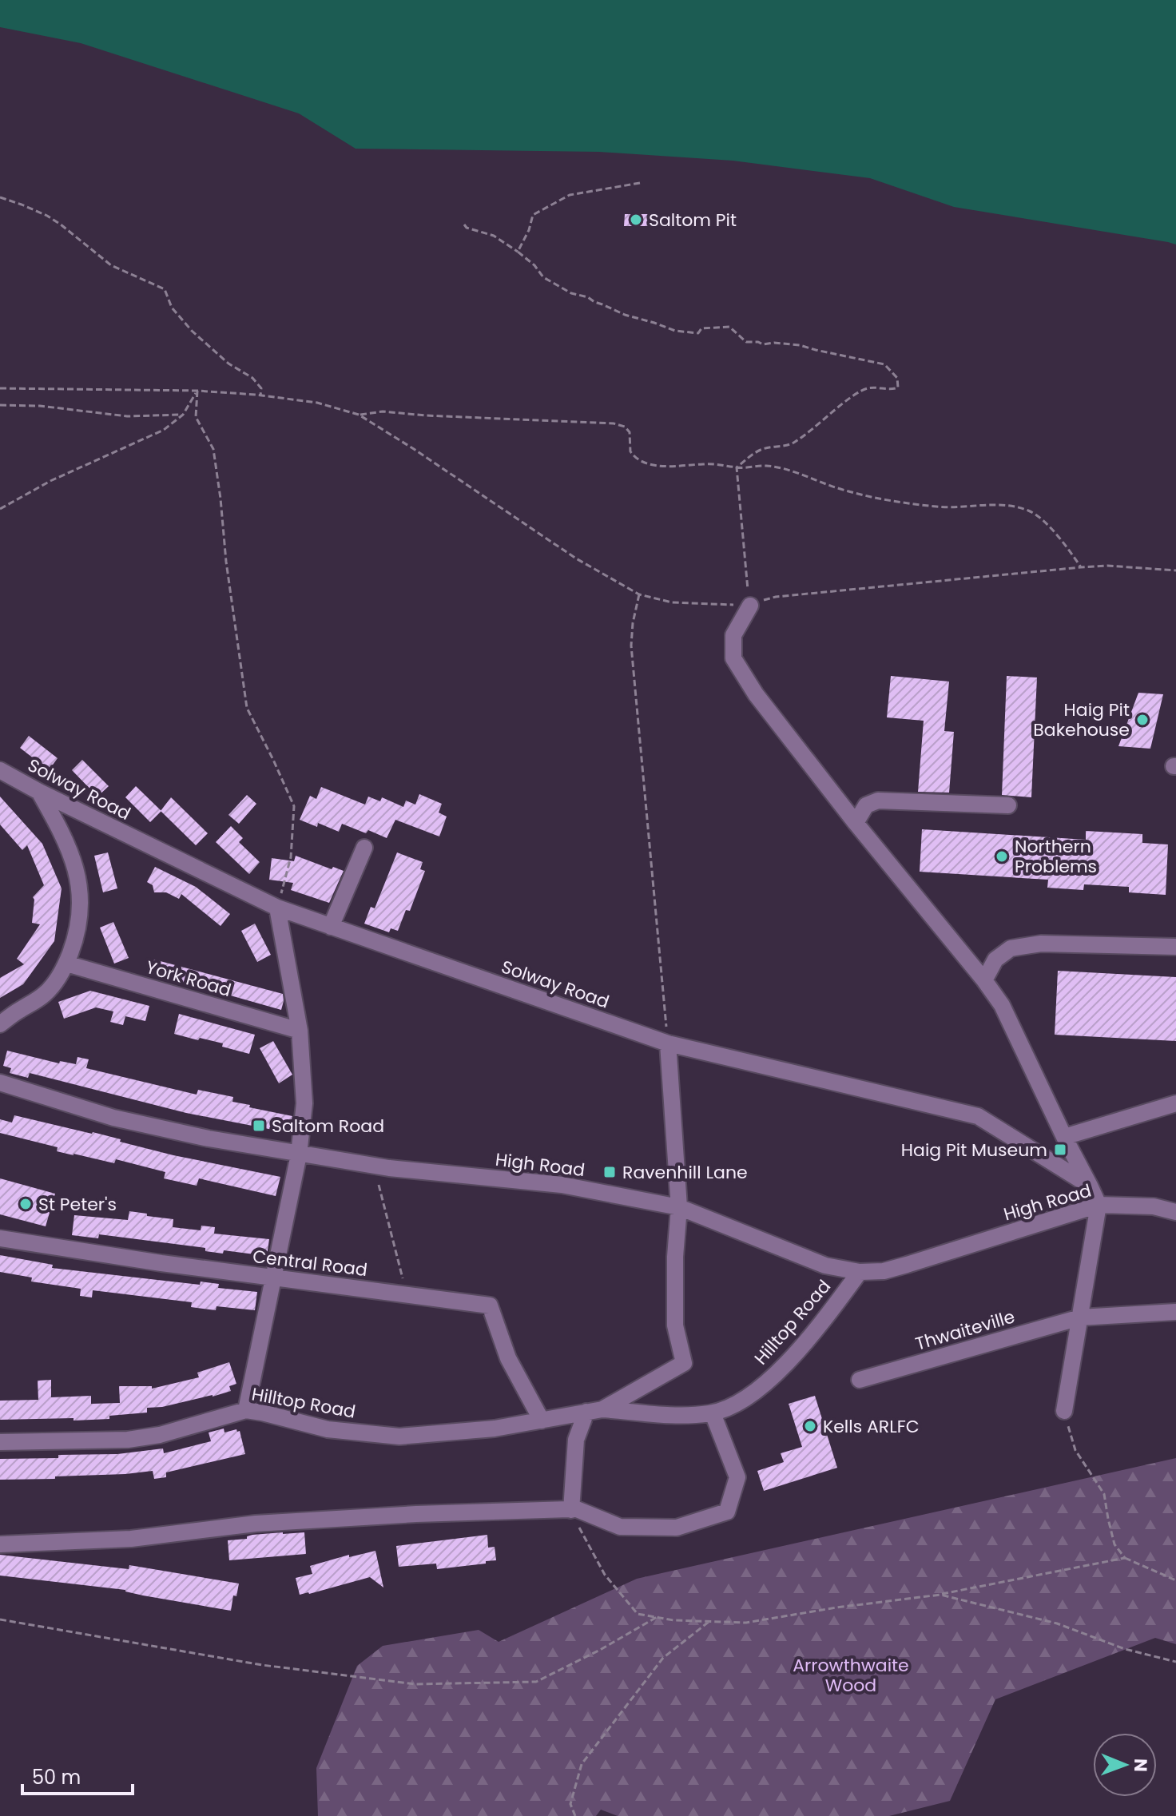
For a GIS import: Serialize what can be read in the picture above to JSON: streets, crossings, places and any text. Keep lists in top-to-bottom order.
{
  "streets": {
    "street": [
      "Solway Road",
      "York Road",
      "High Road",
      "Central Road",
      "Hilltop Road",
      "Thwaiteville"
    ]
  },
  "crossings": [
    ["High Road", "Hilltop Road"],
    ["Central Road", "Hilltop Road"]
  ],
  "parks": ["Arrowthwaite Wood"],
  "places": {
    "other": [
      "Saltom Pit",
      "Haig Pit Bakehouse",
      "Northern Problems",
      "St Peter's",
      "Kells ARLFC"
    ],
    "transit": ["Saltom Road", "Haig Pit Museum", "Ravenhill Lane"]
  },
  "scale_bar": "50 m",
  "north": "right"
}
